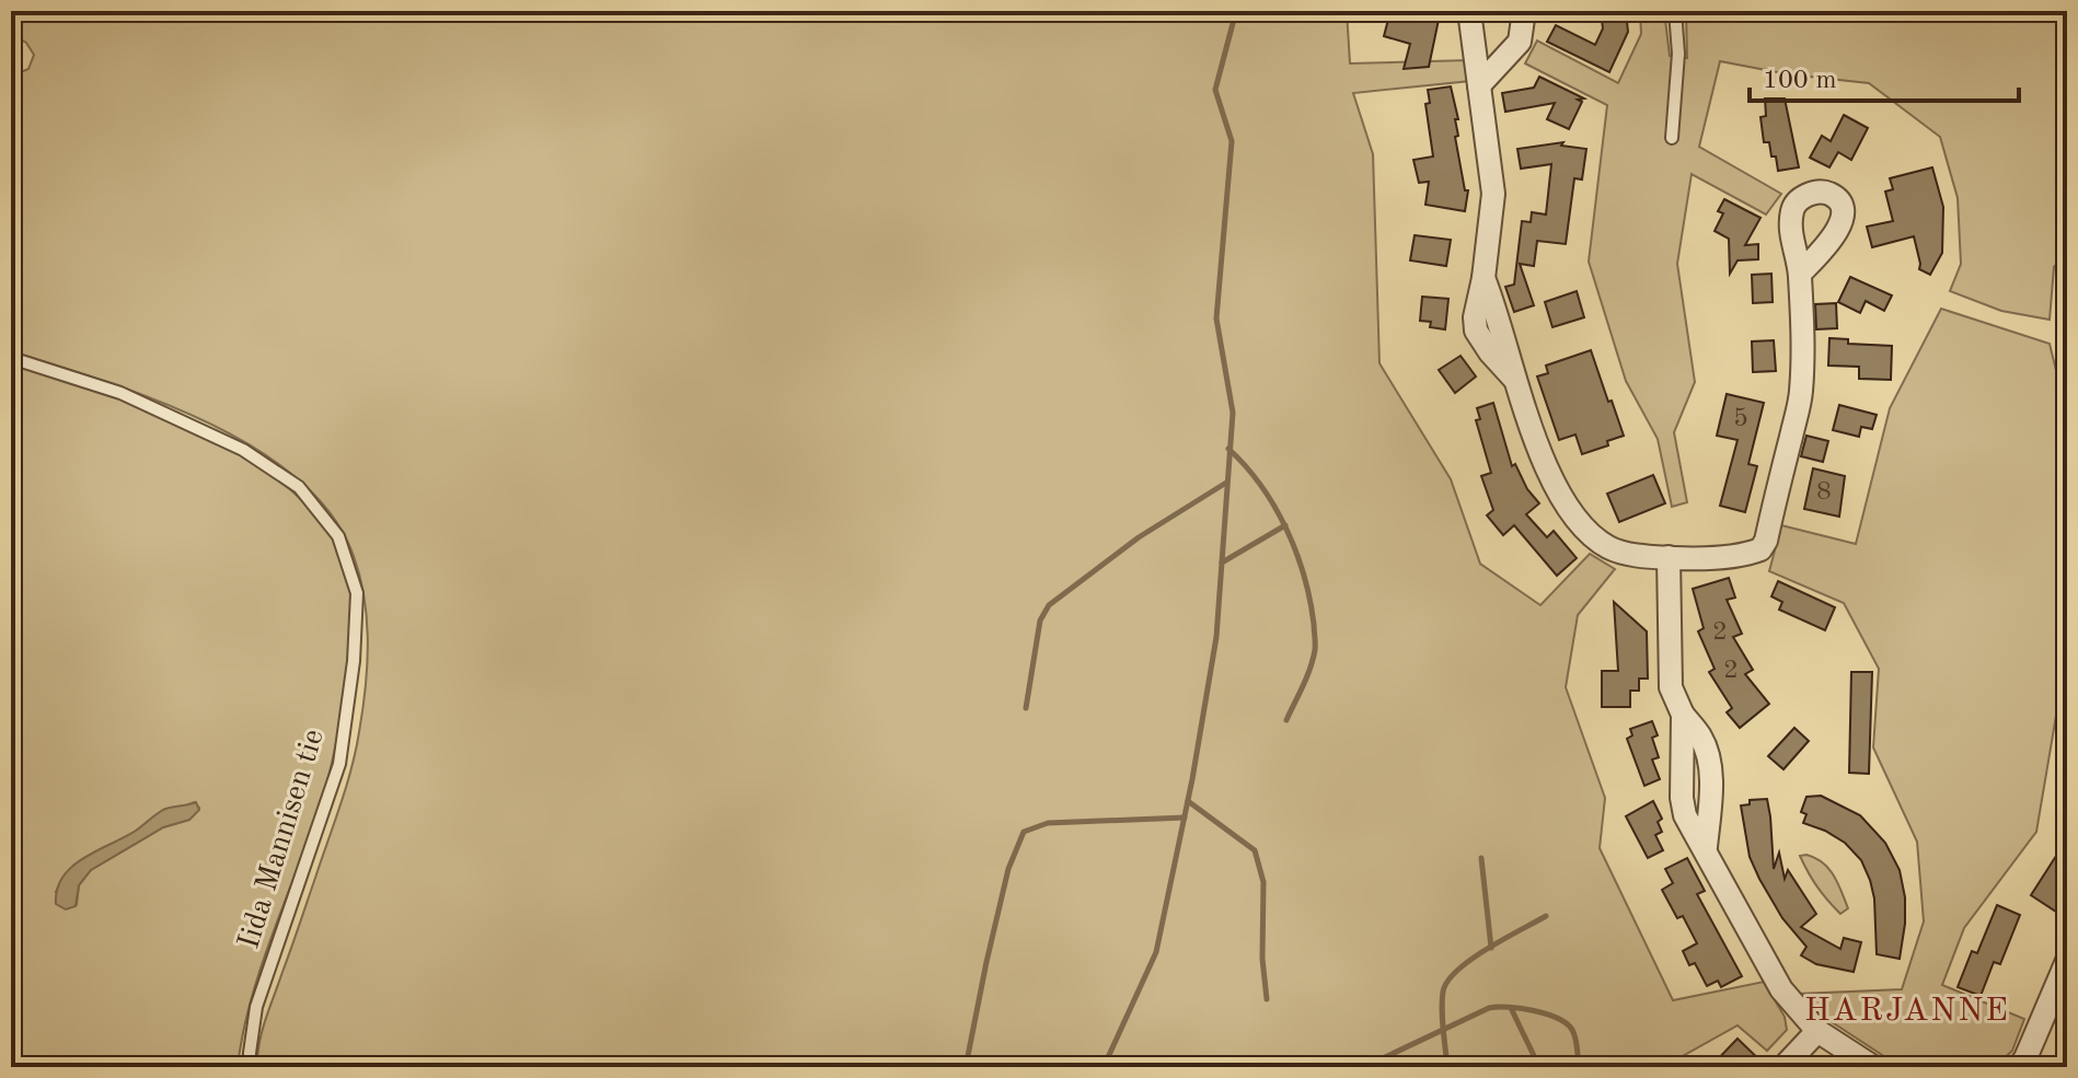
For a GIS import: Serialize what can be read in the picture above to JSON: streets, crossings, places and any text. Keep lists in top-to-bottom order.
{
  "streets": {
    "lane": ["Iida Mannisen tie"]
  },
  "districts": ["HARJANNE"],
  "house_numbers": [
    "5",
    "8",
    "2",
    "2"
  ],
  "scale_bar": "100 m"
}
